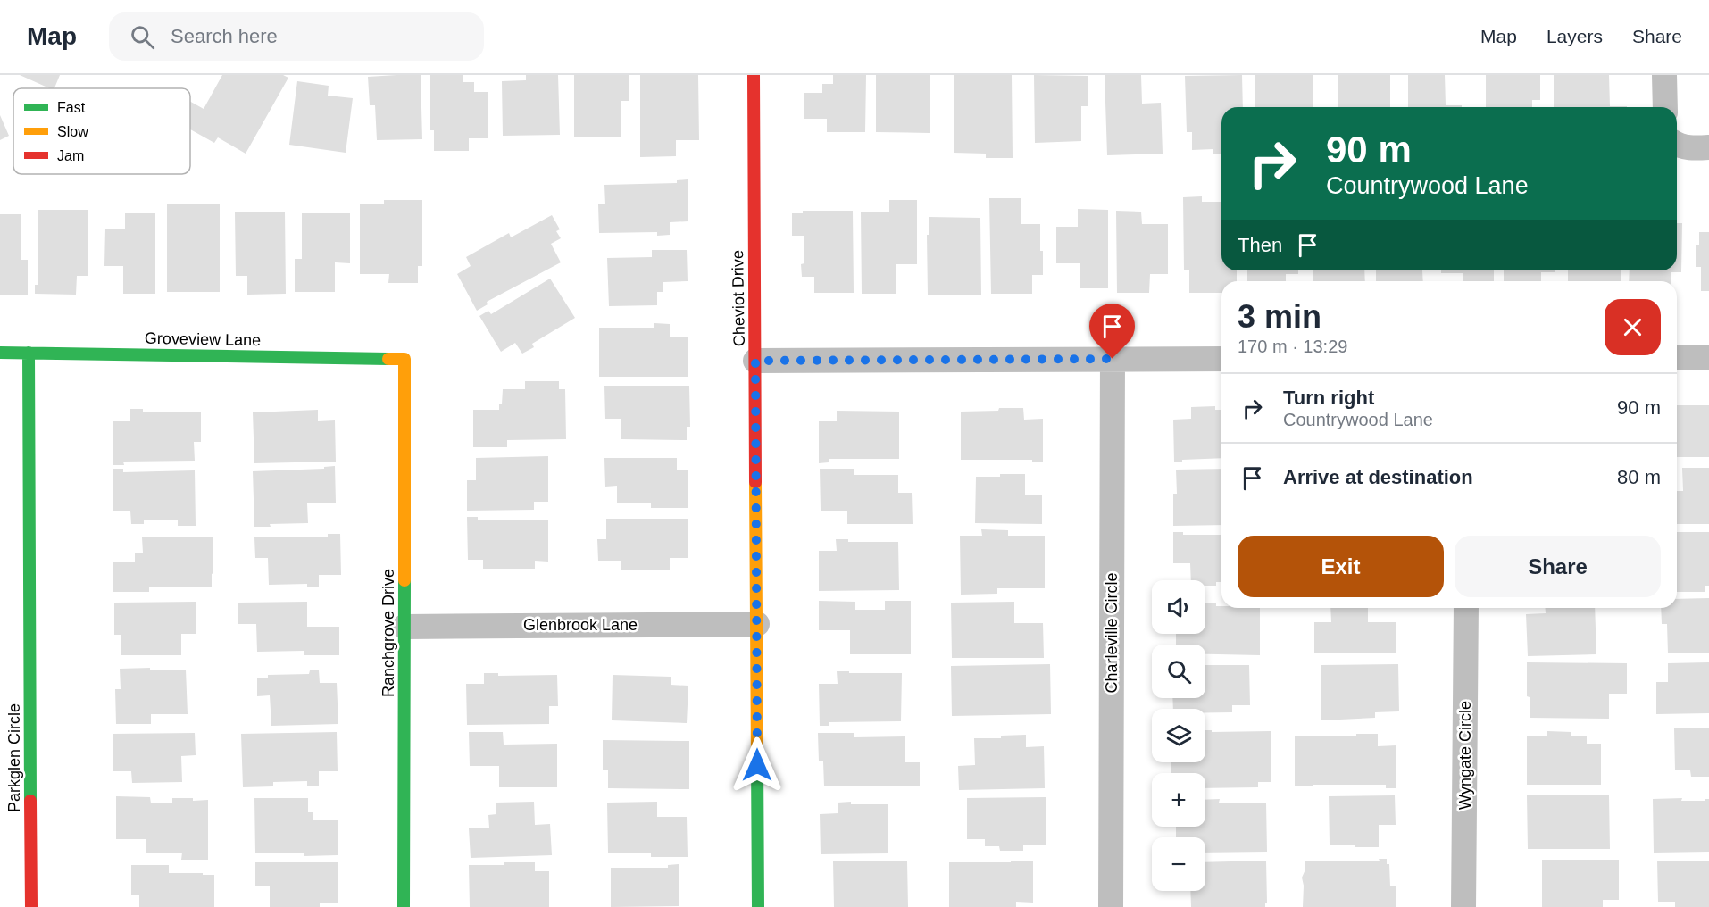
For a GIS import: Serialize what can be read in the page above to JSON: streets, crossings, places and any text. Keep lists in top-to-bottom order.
{
  "streets": {
    "street": [
      "Cheviot Drive",
      "Groveview Lane",
      "Glenbrook Lane",
      "Ranchgrove Drive",
      "Charleville Circle",
      "Wyngate Circle",
      "Parkglen Circle"
    ]
  },
  "crossings": [
    ["Cheviot Drive", "Glenbrook Lane"],
    ["Groveview Lane", "Ranchgrove Drive"],
    ["Groveview Lane", "Parkglen Circle"],
    ["Glenbrook Lane", "Ranchgrove Drive"]
  ],
  "legend": ["Fast", "Slow", "Jam"],
  "page": {
    "header": "Map",
    "search": "Search here",
    "nav": ["Map", "Layers", "Share"],
    "turn": ["90 m", "Countrywood Lane"],
    "then": "Then",
    "heading": ["3 min", "170 m · 13:29"],
    "list": [
      {
        "name": "Turn right",
        "note": "Countrywood Lane",
        "value": "90 m"
      },
      {
        "name": "Arrive at destination",
        "value": "80 m"
      }
    ],
    "buttons": ["Exit", "Share"],
    "map_buttons": ["+", "−"]
  }
}
